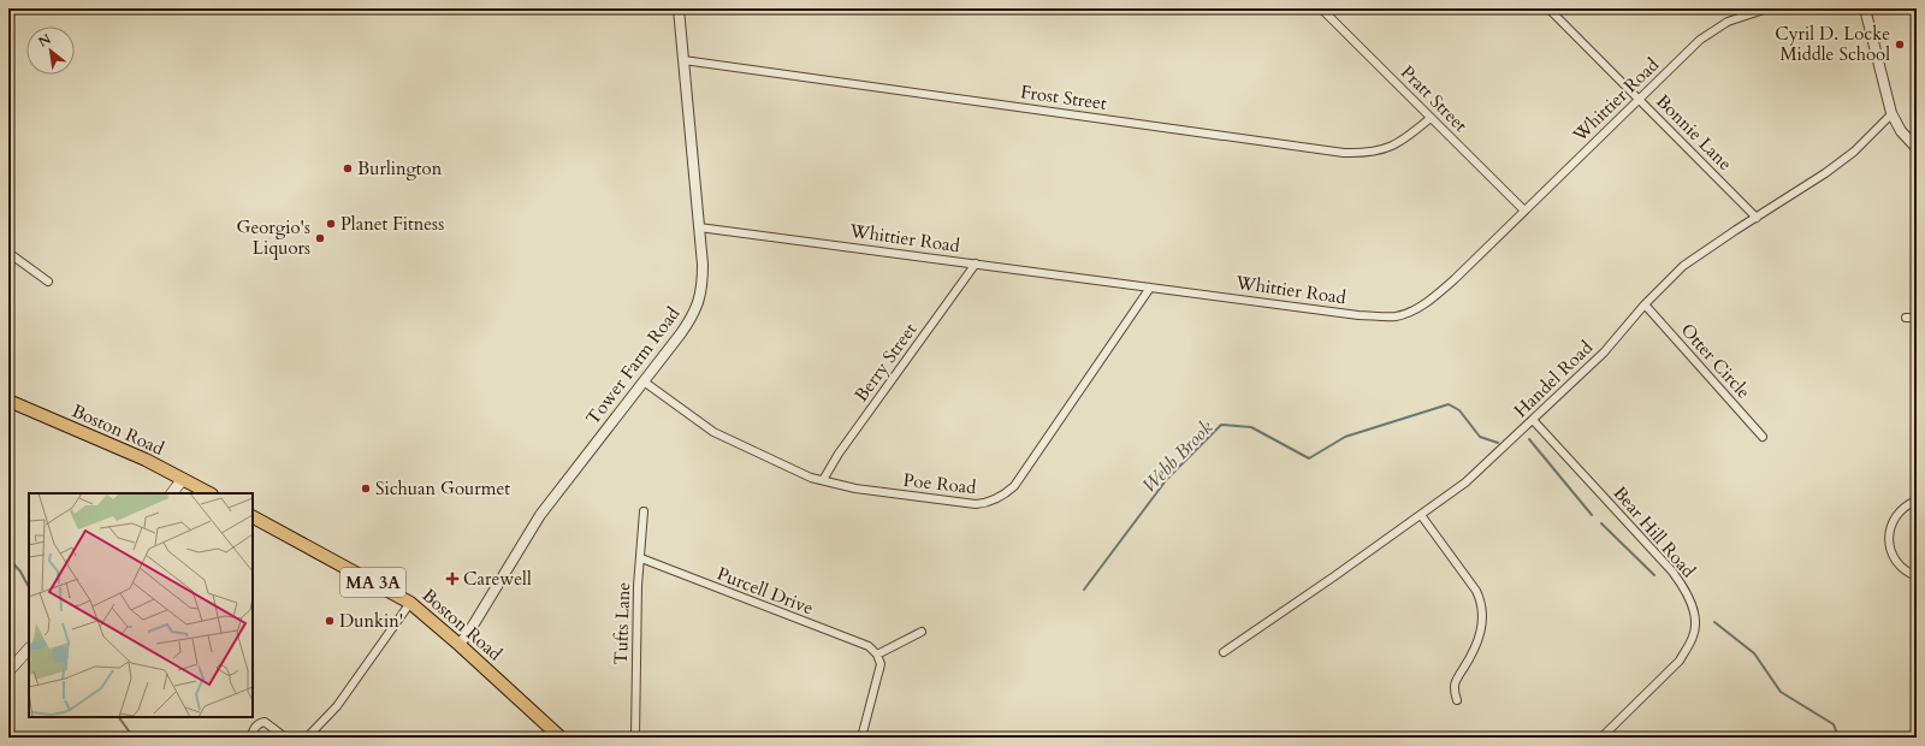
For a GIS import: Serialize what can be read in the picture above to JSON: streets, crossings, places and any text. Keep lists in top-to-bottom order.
{
  "streets": {
    "main road": ["Boston Road", "MA 3A"],
    "street": [
      "Frost Street",
      "Pratt Street",
      "Whittier Road",
      "Bonnie Lane",
      "Otter Circle",
      "Berry Street",
      "Tower Farm Road",
      "Handel Road",
      "Poe Road",
      "Bear Hill Road",
      "Purcell Drive",
      "Tufts Lane"
    ]
  },
  "crossings": [
    ["Frost Street", "Pratt Street"],
    ["Frost Street", "Tower Farm Road"],
    ["Pratt Street", "Whittier Road"],
    ["Whittier Road", "Bonnie Lane"],
    ["Whittier Road", "Berry Street"],
    ["Whittier Road", "Tower Farm Road"],
    ["Whittier Road", "Poe Road"],
    ["Bonnie Lane", "Handel Road"],
    ["Otter Circle", "Handel Road"],
    ["Berry Street", "Poe Road"],
    ["Tower Farm Road", "Boston Road"],
    ["Tower Farm Road", "Poe Road"],
    ["Handel Road", "Bear Hill Road"],
    ["Purcell Drive", "Tufts Lane"]
  ],
  "water": ["Webb Brook"],
  "places": {
    "other": [
      "Cyril D. Locke Middle School",
      "Burlington",
      "Planet Fitness",
      "Georgio's Liquors",
      "Sichuan Gourmet",
      "Dunkin'"
    ],
    "health": ["Carewell"]
  },
  "north": "top left"
}
